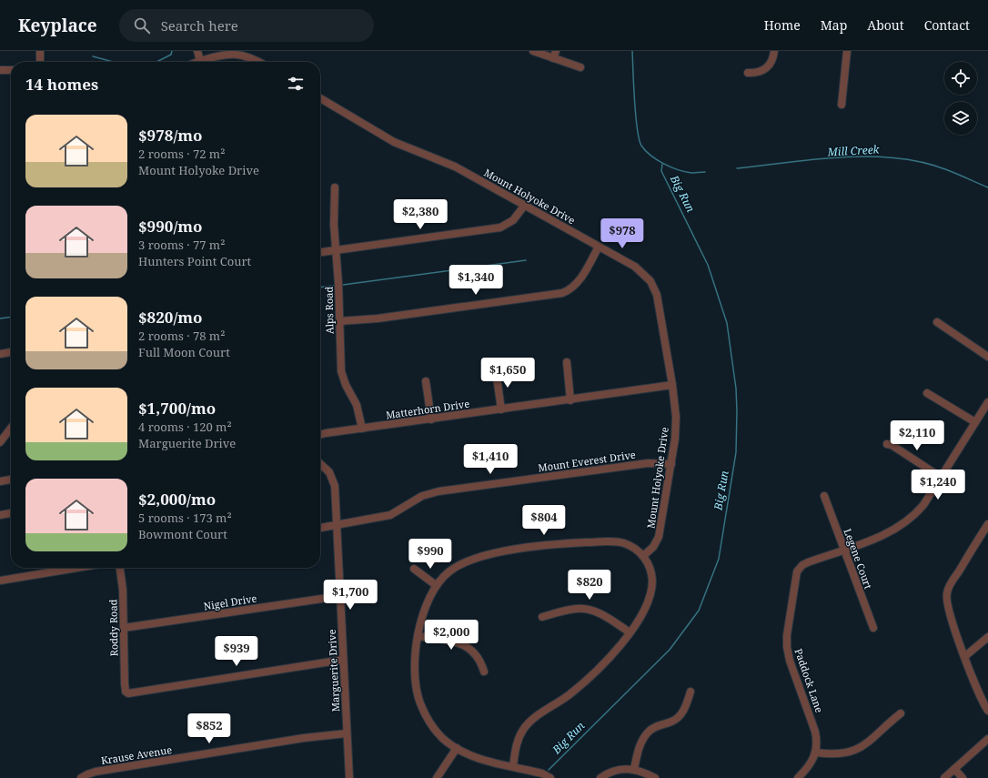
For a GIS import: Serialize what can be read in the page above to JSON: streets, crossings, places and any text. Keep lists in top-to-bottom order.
{
  "streets": {
    "street": [
      "Mount Holyoke Drive",
      "Alps Road",
      "Matterhorn Drive",
      "Mount Everest Drive",
      "Legene Court",
      "Nigel Drive",
      "Roddy Road",
      "Marguerite Drive",
      "Paddock Lane",
      "Krause Avenue"
    ]
  },
  "crossings": [
    ["Mount Holyoke Drive", "Matterhorn Drive"],
    ["Mount Holyoke Drive", "Mount Everest Drive"],
    ["Alps Road", "Matterhorn Drive"],
    ["Mount Everest Drive", "Marguerite Drive"],
    ["Legene Court", "Paddock Lane"],
    ["Nigel Drive", "Roddy Road"],
    ["Nigel Drive", "Marguerite Drive"],
    ["Roddy Road", "Marguerite Drive"],
    ["Marguerite Drive", "Krause Avenue"]
  ],
  "water": ["Mill Creek", "Big Run"],
  "page": {
    "header": "Keyplace",
    "search": "Search here",
    "nav": [
      "Home",
      "Map",
      "About",
      "Contact"
    ],
    "heading": "14 homes",
    "list": [
      {
        "name": "$978/mo",
        "note": "2 rooms · 72 m² · Mount Holyoke Drive"
      },
      {
        "name": "$990/mo",
        "note": "3 rooms · 77 m² · Hunters Point Court"
      },
      {
        "name": "$820/mo",
        "note": "2 rooms · 78 m² · Full Moon Court"
      },
      {
        "name": "$1,700/mo",
        "note": "4 rooms · 120 m² · Marguerite Drive"
      },
      {
        "name": "$2,000/mo",
        "note": "5 rooms · 173 m² · Bowmont Court"
      }
    ],
    "price": [
      "$2,380",
      "$978",
      "$1,340",
      "$1,650",
      "$2,110",
      "$1,410",
      "$1,240",
      "$804",
      "$990",
      "$820",
      "$1,700",
      "$2,000",
      "$939",
      "$852"
    ]
  }
}
